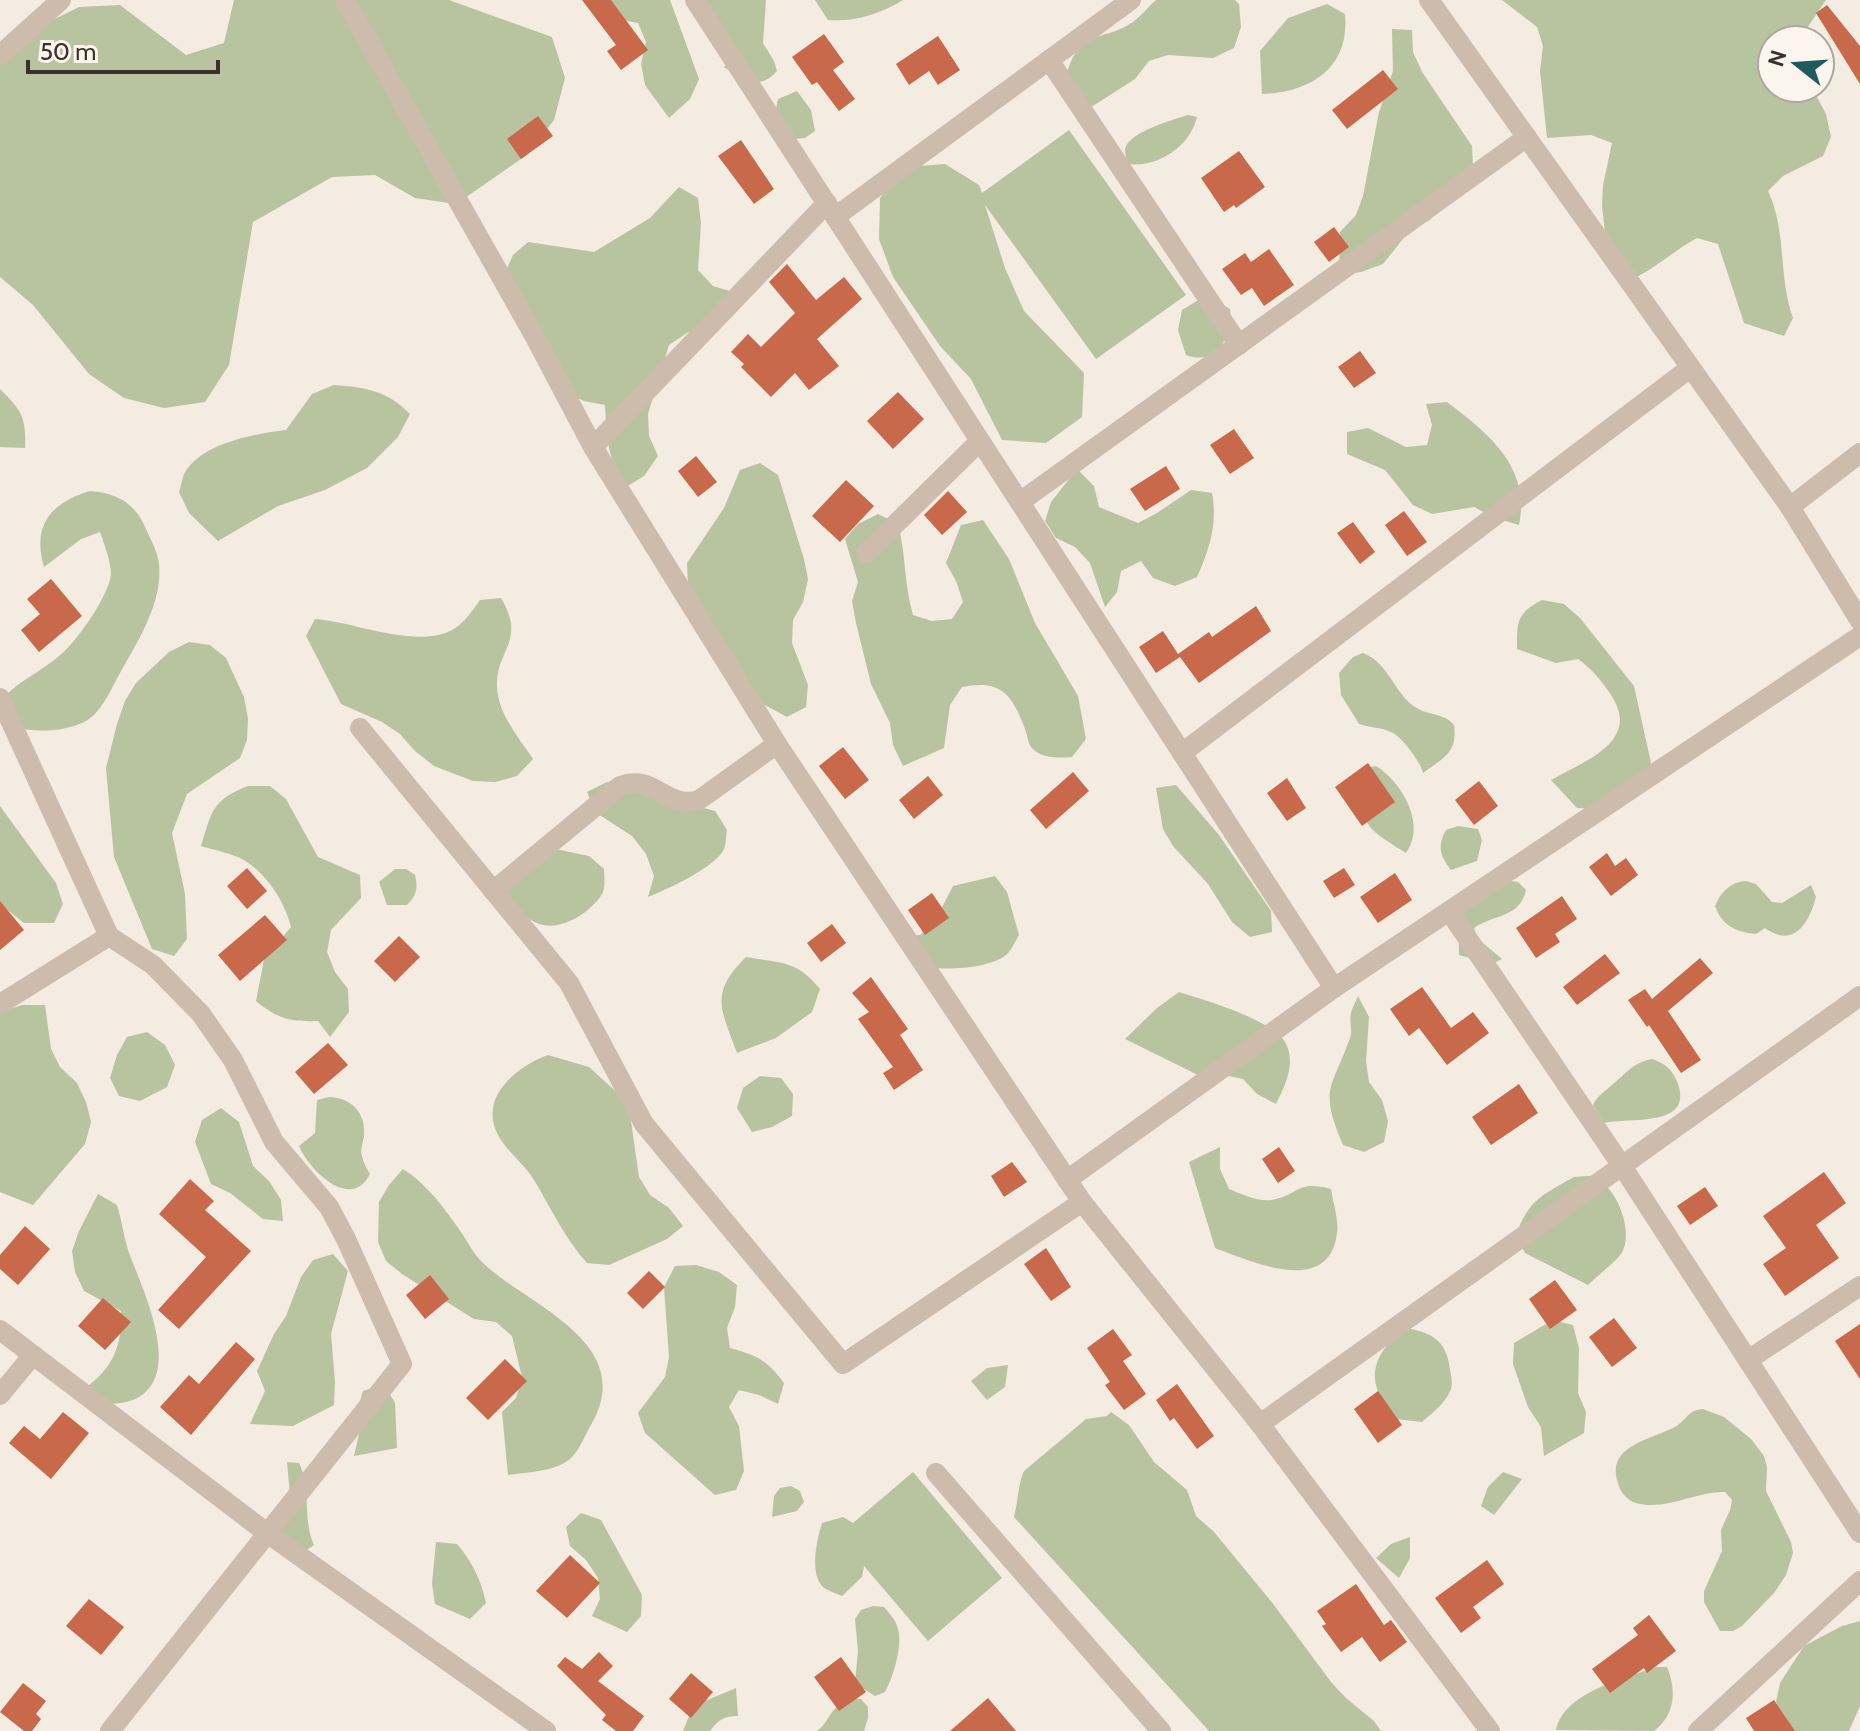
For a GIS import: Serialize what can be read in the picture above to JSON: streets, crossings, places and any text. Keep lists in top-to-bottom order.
{
  "scale_bar": "50 m",
  "north": "left"
}
